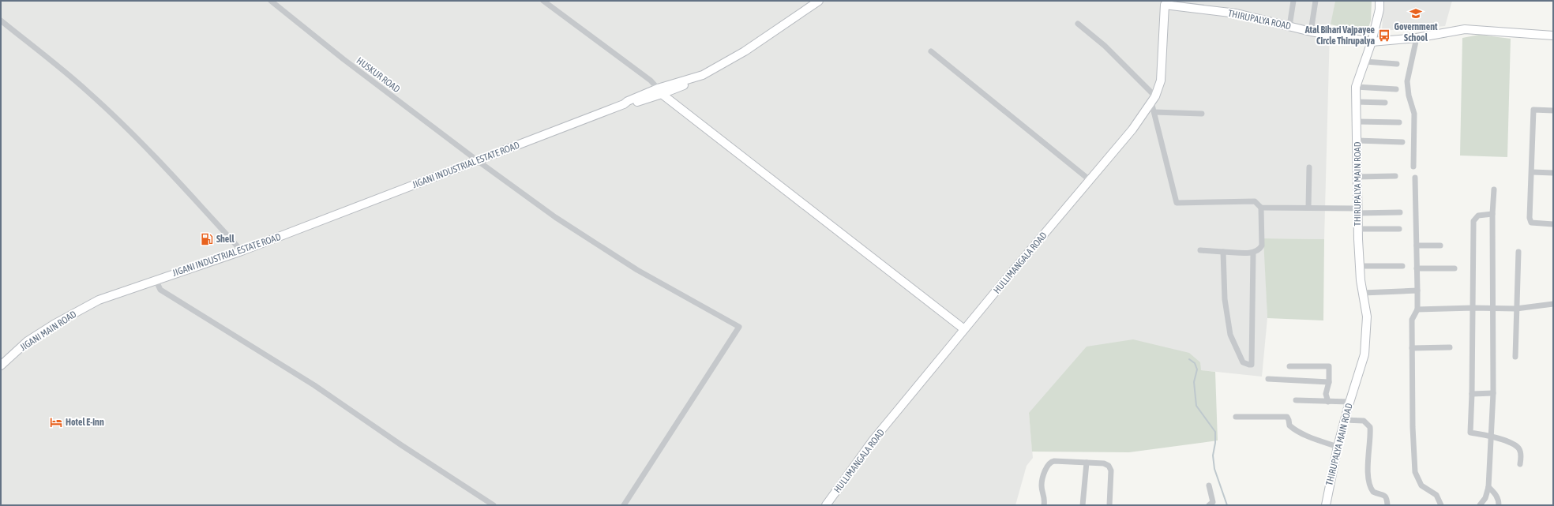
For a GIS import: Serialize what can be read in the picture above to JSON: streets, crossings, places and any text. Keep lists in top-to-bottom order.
{
  "streets": {
    "street": [
      "THIRUPALYA ROAD",
      "HUSKUR ROAD",
      "JIGANI INDUSTRIAL ESTATE ROAD",
      "THIRUPALYA MAIN ROAD",
      "HULLIMANGALA ROAD",
      "JIGANI MAIN ROAD"
    ]
  },
  "crossings": [
    ["THIRUPALYA ROAD", "THIRUPALYA MAIN ROAD"],
    ["THIRUPALYA ROAD", "HULLIMANGALA ROAD"],
    ["HUSKUR ROAD", "JIGANI INDUSTRIAL ESTATE ROAD"],
    ["JIGANI INDUSTRIAL ESTATE ROAD", "JIGANI MAIN ROAD"]
  ],
  "places": {
    "school or university": ["Government School"],
    "bus stop": ["Atal Bihari Vajpayee Circle Thirupalya"],
    "fuel station": ["Shell"],
    "hotel": ["Hotel E-inn"]
  }
}
